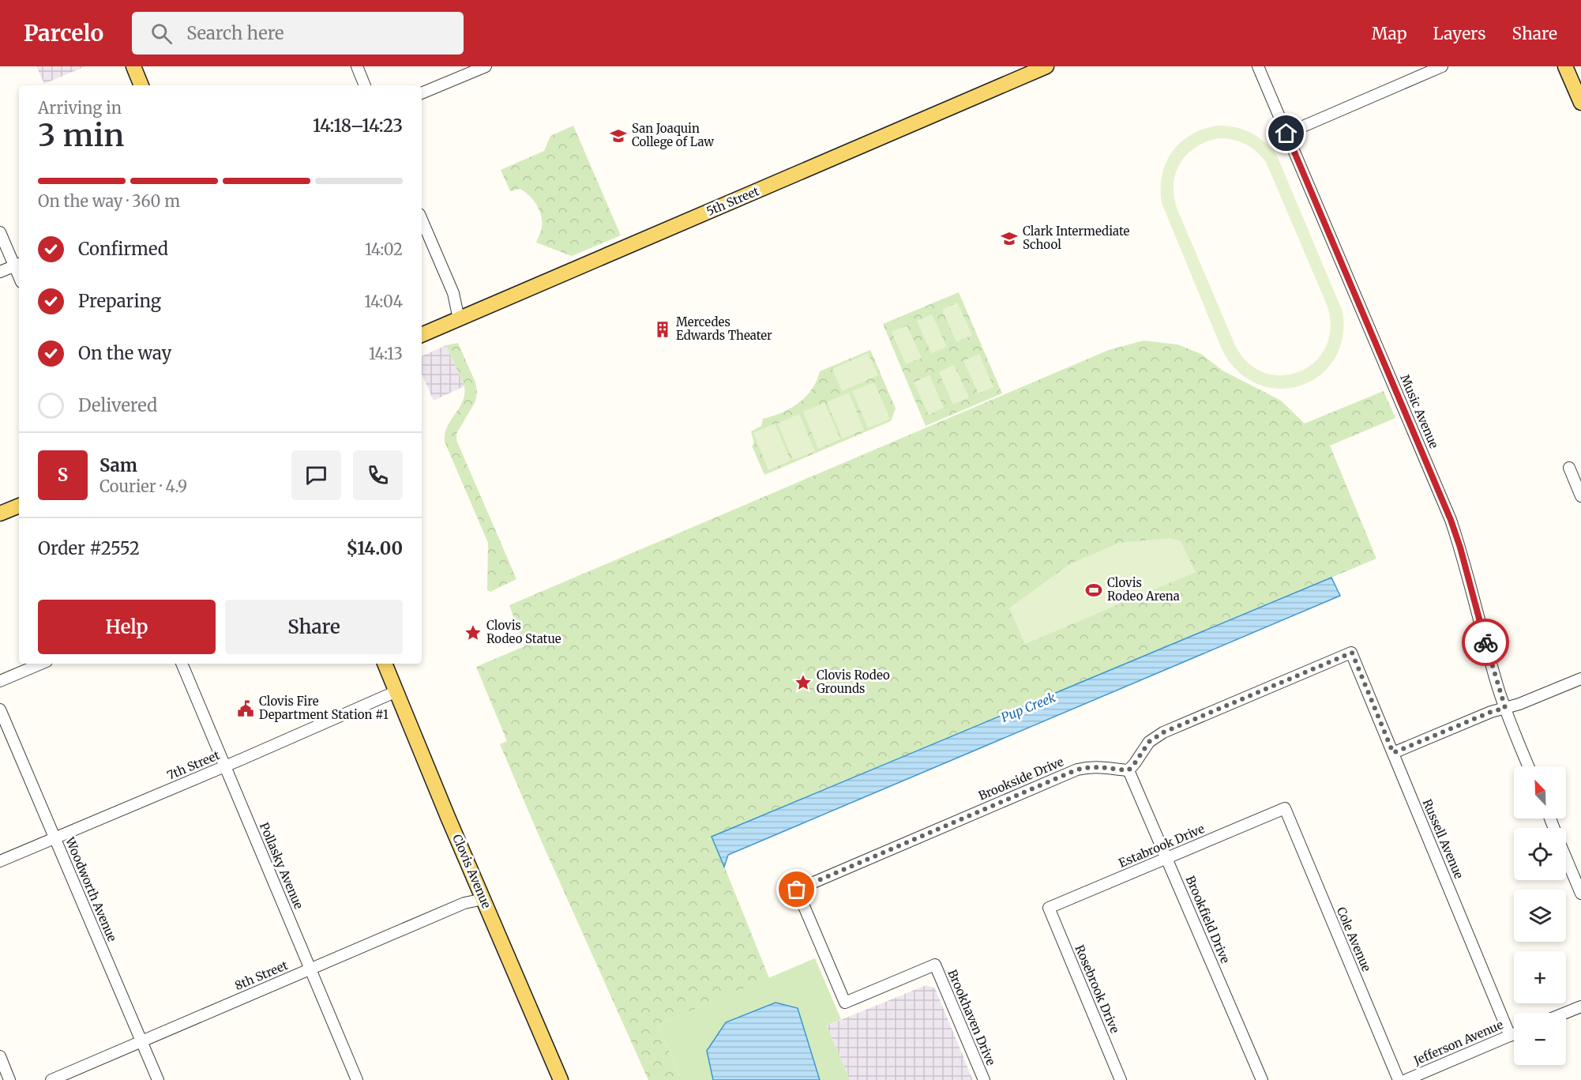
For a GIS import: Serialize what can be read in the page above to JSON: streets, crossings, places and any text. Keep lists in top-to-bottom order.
{
  "streets": {
    "main road": ["5th Street", "Clovis Avenue"],
    "street": [
      "Music Avenue",
      "7th Street",
      "Brookside Drive",
      "Russell Avenue",
      "Estabrook Drive",
      "Pollasky Avenue",
      "Woodworth Avenue",
      "Brookfield Drive",
      "Cole Avenue",
      "8th Street",
      "Rosebrook Drive",
      "Brookhaven Drive",
      "Jefferson Avenue"
    ]
  },
  "crossings": [
    ["7th Street", "Pollasky Avenue"],
    ["7th Street", "Clovis Avenue"],
    ["7th Street", "Woodworth Avenue"],
    ["Brookside Drive", "Russell Avenue"],
    ["Brookside Drive", "Brookfield Drive"],
    ["Brookside Drive", "Brookhaven Drive"],
    ["Russell Avenue", "Brookfield Drive"],
    ["Russell Avenue", "Jefferson Avenue"],
    ["Estabrook Drive", "Brookfield Drive"],
    ["Estabrook Drive", "Cole Avenue"],
    ["Estabrook Drive", "Rosebrook Drive"],
    ["Pollasky Avenue", "8th Street"],
    ["Clovis Avenue", "8th Street"],
    ["Woodworth Avenue", "8th Street"]
  ],
  "water": ["Pup Creek"],
  "places": {
    "school or university": ["San Joaquin College of Law", "Clark Intermediate School"],
    "building": ["Mercedes Edwards Theater"],
    "sports": ["Clovis Rodeo Arena"],
    "place": ["Clovis Rodeo Statue", "Clovis Rodeo Grounds"],
    "public building": ["Clovis Fire Department Station #1"]
  },
  "north": "top left",
  "page": {
    "header": "Parcelo",
    "search": "Search here",
    "nav": ["Map", "Layers", "Share"],
    "heading": ["3 min", "Arriving in", "14:18–14:23"],
    "panel": [
      "Sam",
      "Courier · 4.9",
      "Order #2552",
      "$14.00"
    ],
    "bar": "On the way · 360 m",
    "list": [
      ["Confirmed", "14:02"],
      ["Preparing", "14:04"],
      ["On the way", "14:13"],
      "Delivered"
    ],
    "round": "S",
    "buttons": ["Help", "Share"],
    "map_buttons": ["+", "−"]
  }
}
